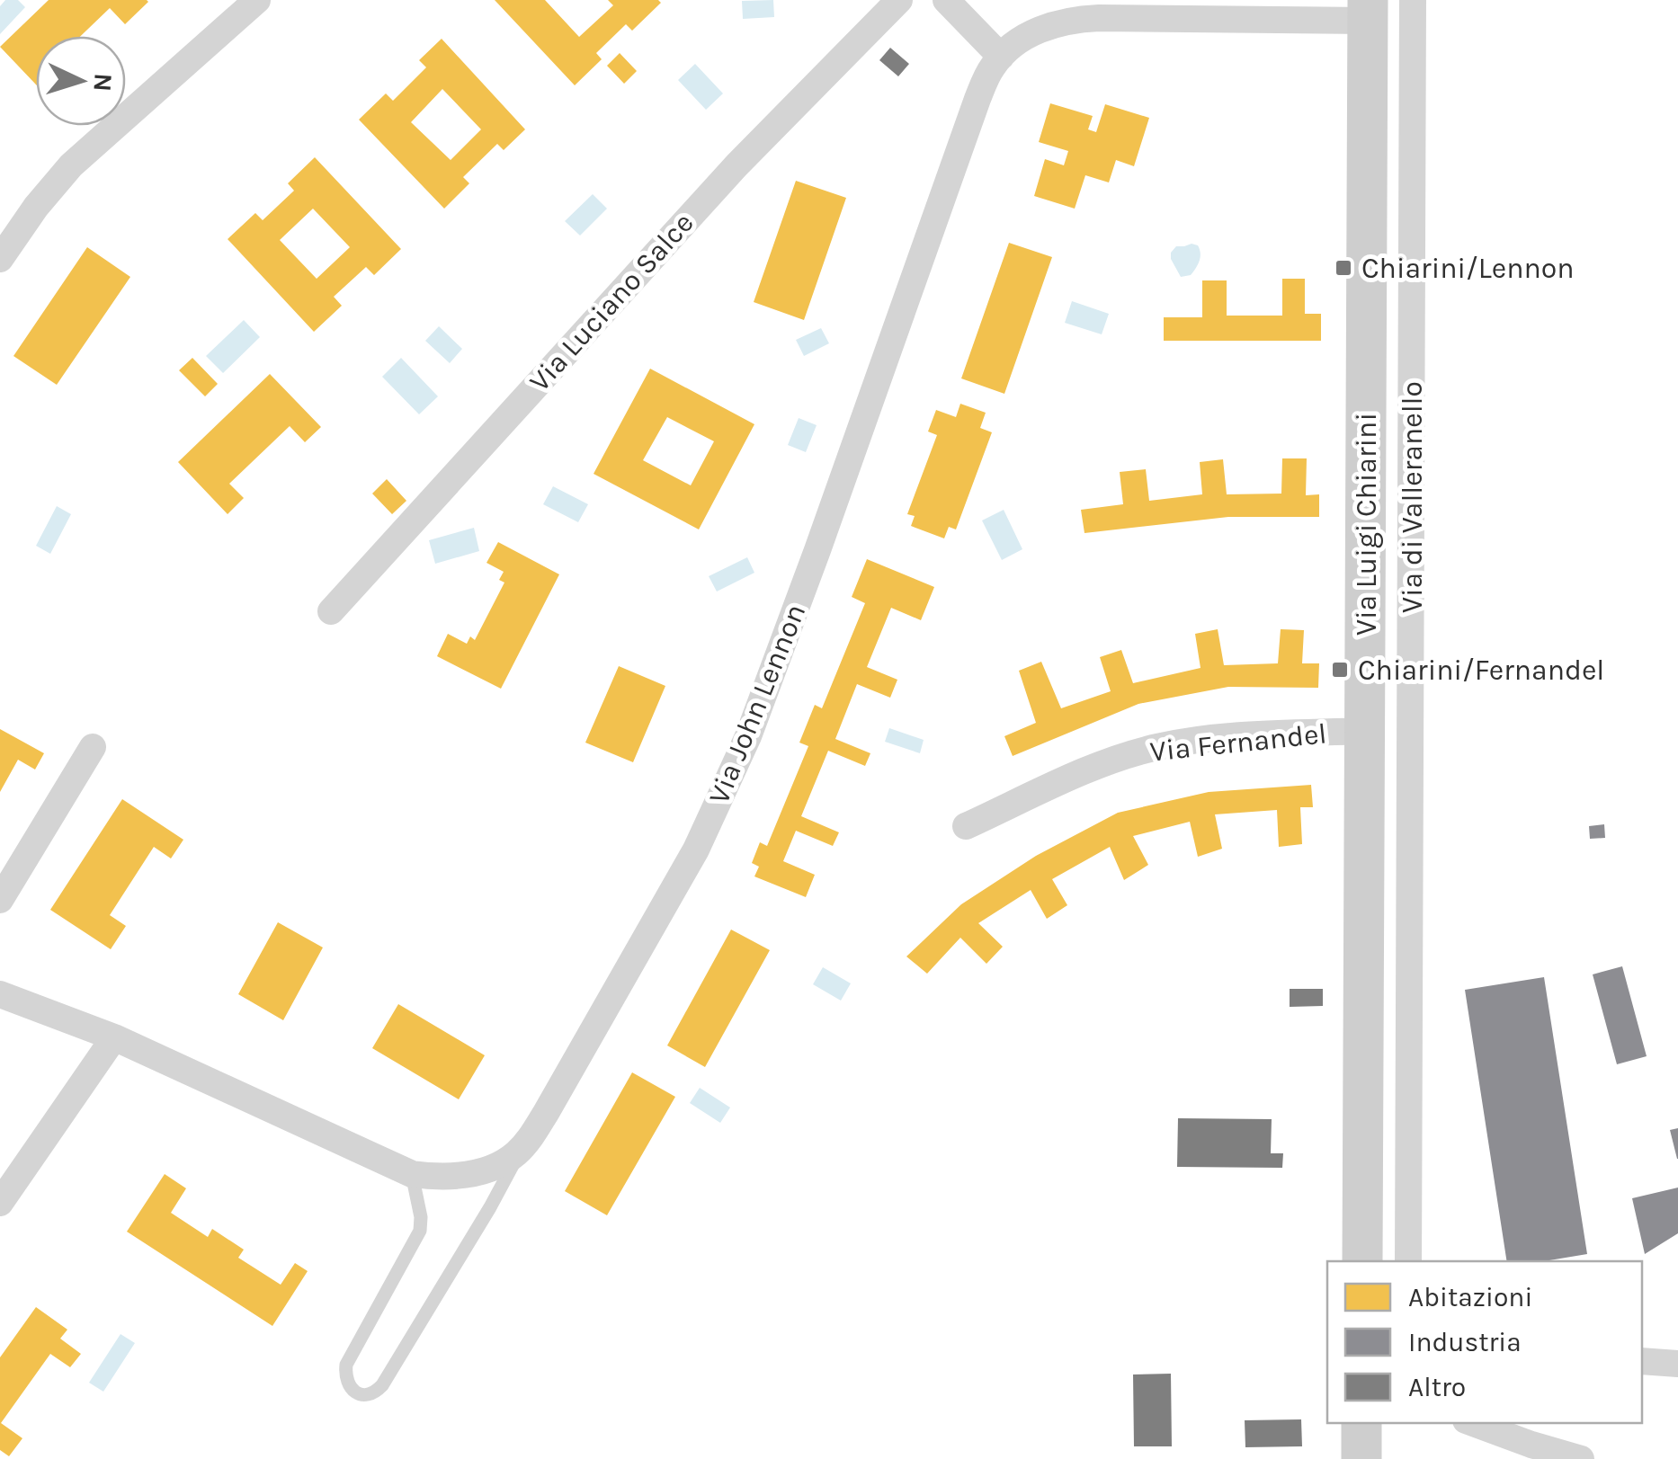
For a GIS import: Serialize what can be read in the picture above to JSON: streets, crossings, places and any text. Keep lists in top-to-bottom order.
{
  "streets": {
    "street": [
      "Via Luciano Salce",
      "Via di Valleranello",
      "Via Luigi Chiarini",
      "Via John Lennon",
      "Via Fernandel"
    ]
  },
  "crossings": [
    ["Via Luigi Chiarini", "Via John Lennon"],
    ["Via Luigi Chiarini", "Via Fernandel"]
  ],
  "places": {
    "transit": ["Chiarini/Lennon", "Chiarini/Fernandel"]
  },
  "legend": ["Abitazioni", "Industria", "Altro"],
  "north": "right"
}
